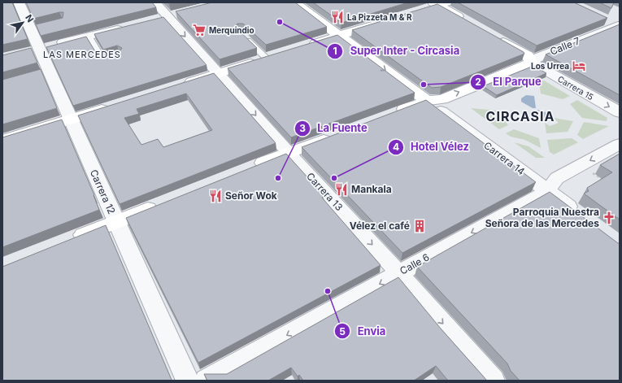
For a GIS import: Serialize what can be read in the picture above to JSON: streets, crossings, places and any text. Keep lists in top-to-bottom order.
{
  "streets": {
    "main road": ["Calle 7", "Carrera 15", "Carrera 14"],
    "street": ["Carrera 12", "Carrera 13", "Calle 6"]
  },
  "crossings": [
    ["Calle 7", "Carrera 15"],
    ["Calle 7", "Carrera 14"],
    ["Carrera 14", "Calle 6"],
    ["Carrera 13", "Calle 6"]
  ],
  "one_way": [
    "Calle 7",
    "Carrera 15",
    "Carrera 13",
    "Calle 6"
  ],
  "districts": ["LAS MERCEDES", "CIRCASIA"],
  "places": {
    "restaurant": ["La Pizzeta M & R", "Mankala", "Señor Wok"],
    "other": [
      "Super Inter - Circasia",
      "El Parque",
      "La Fuente",
      "Hotel Vélez",
      "Envia"
    ],
    "supermarket": ["Merquindio"],
    "hotel": ["Los Urrea"],
    "church": ["Parroquia Nuestra Señora de las Mercedes"],
    "building": ["Vélez el café"]
  },
  "north": "top right"
}
